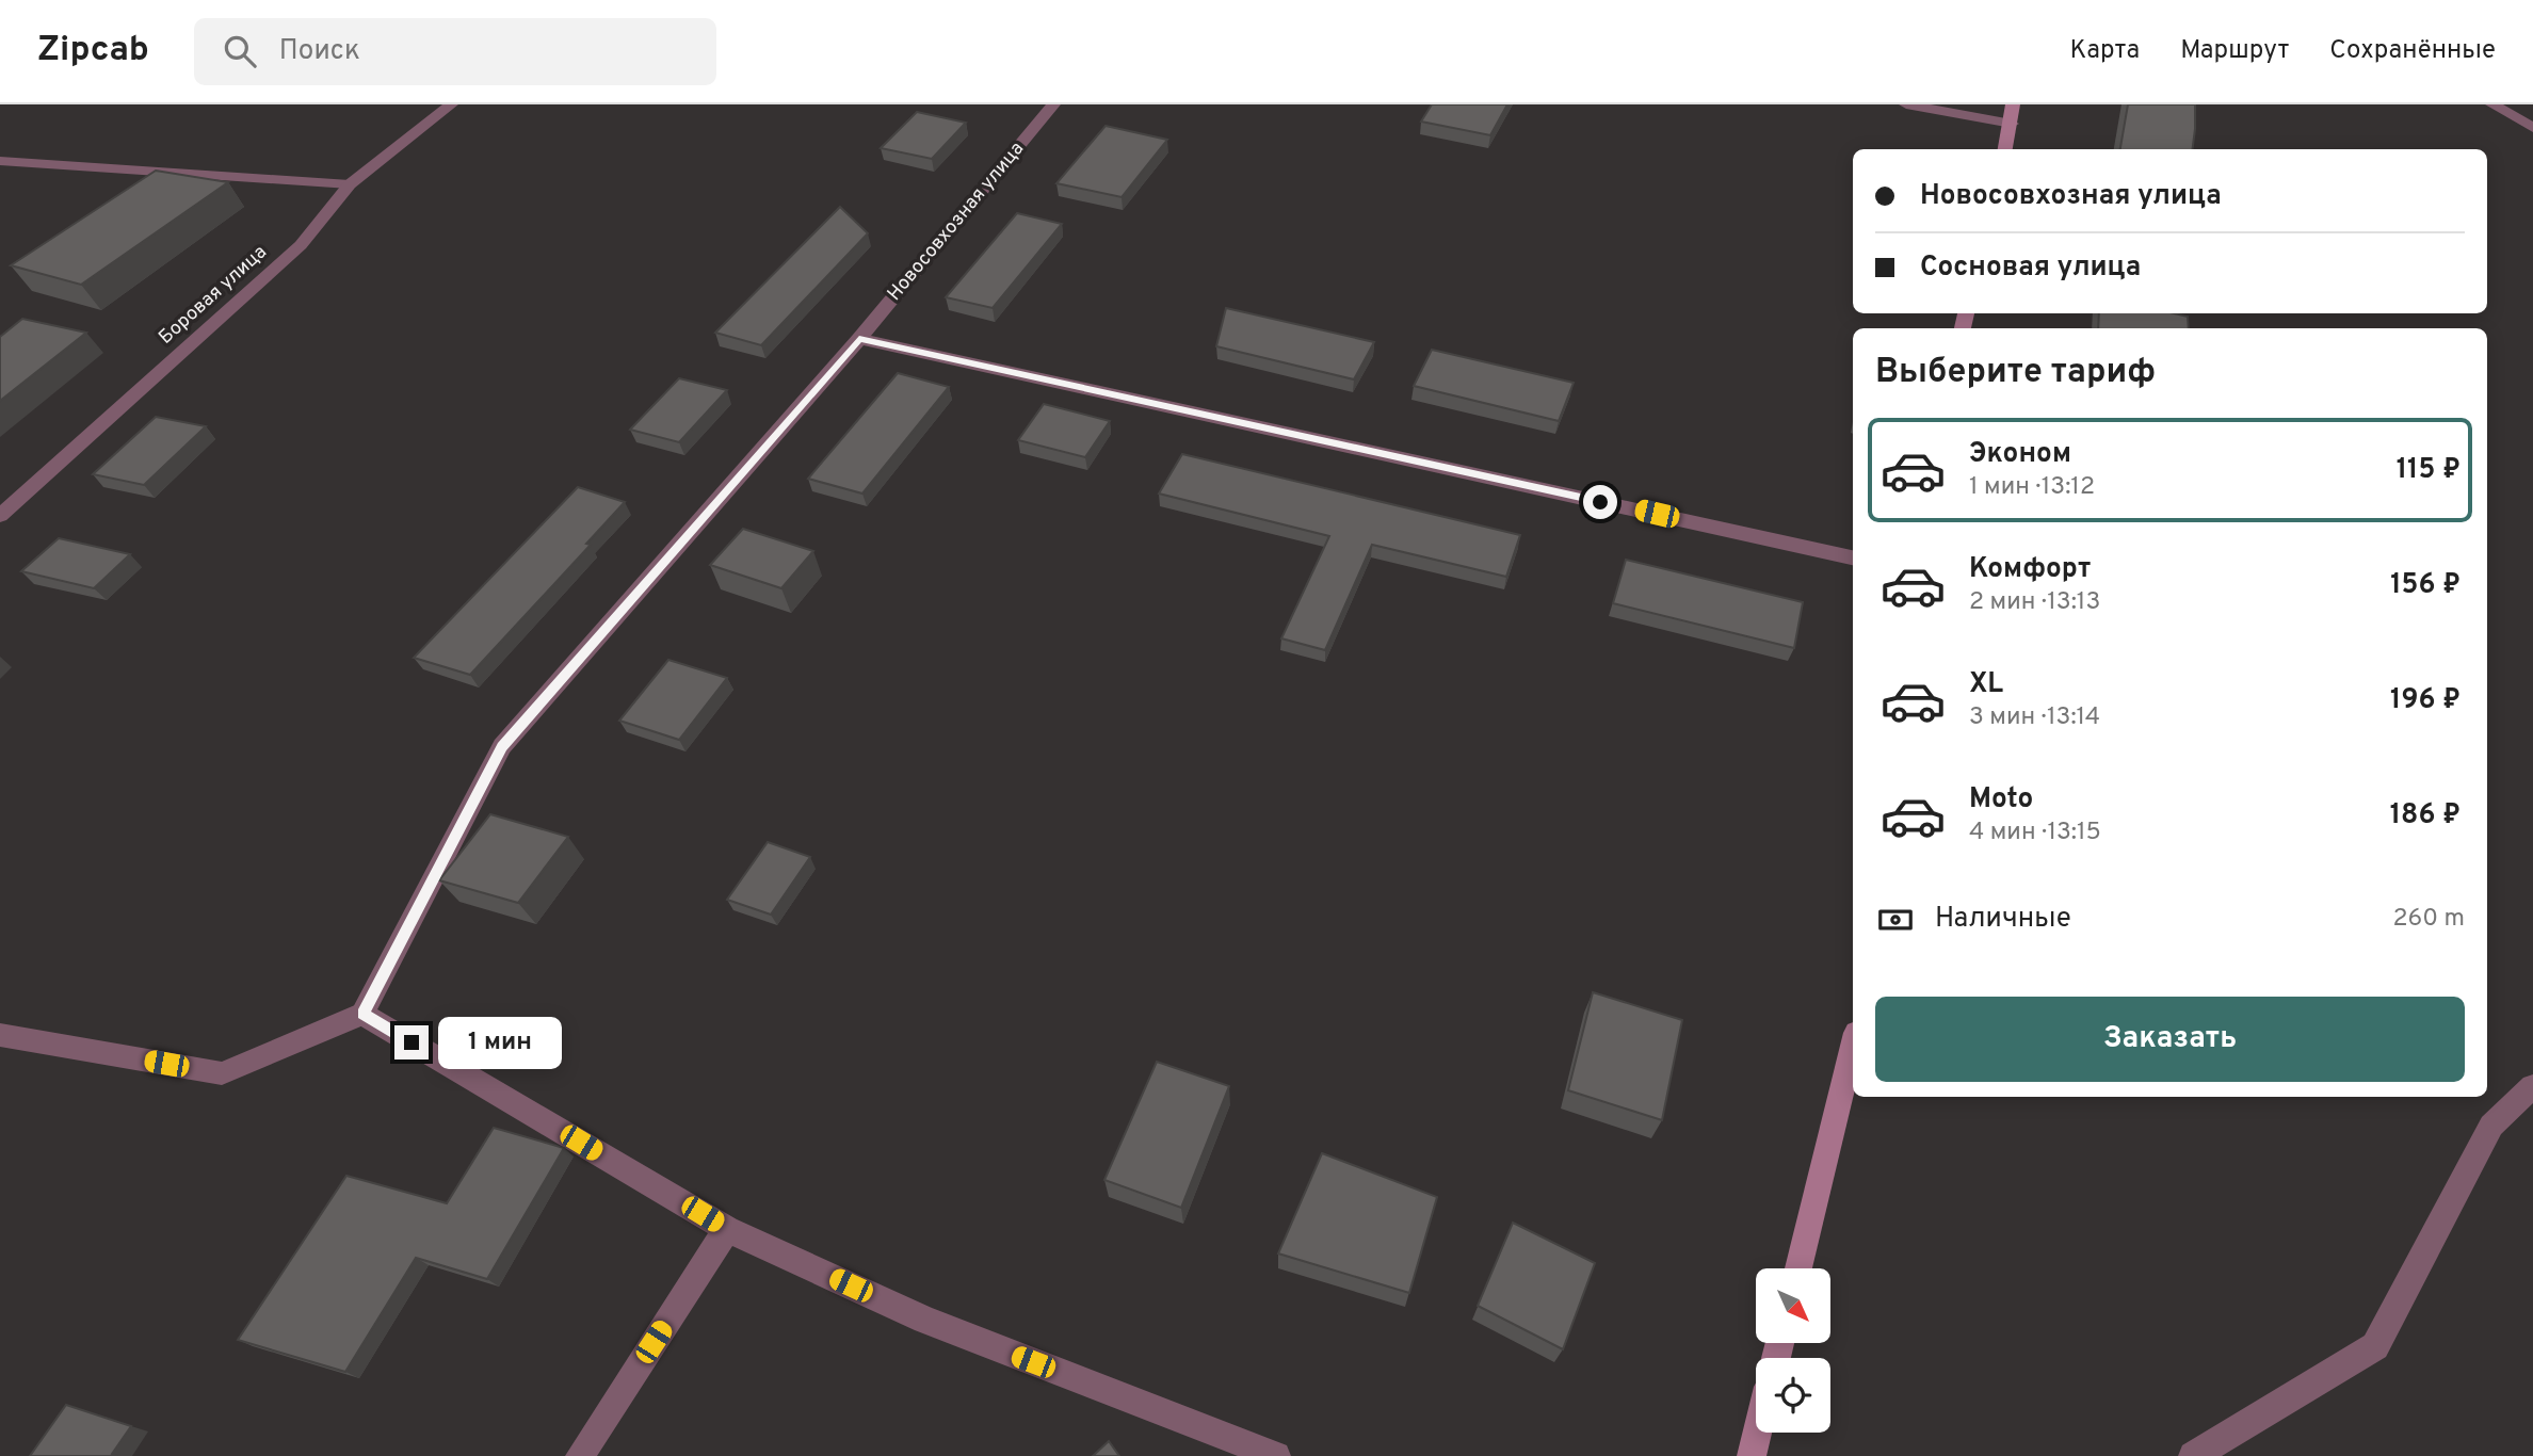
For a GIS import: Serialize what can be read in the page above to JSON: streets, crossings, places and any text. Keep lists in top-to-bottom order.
{
  "streets": {
    "street": ["Новосовхозная улица", "Боровая улица"]
  },
  "north": "bottom right",
  "page": {
    "header": "Zipcab",
    "search": "Поиск",
    "nav": ["Карта", "Маршрут", "Сохранённые"],
    "banner": ["Новосовхозная улица", "Сосновая улица"],
    "heading": "Выберите тариф",
    "list": [
      {
        "name": "Эконом",
        "note": "1 мин · 13:12",
        "value": "115 ₽"
      },
      {
        "name": "Комфорт",
        "note": "2 мин · 13:13",
        "value": "156 ₽"
      },
      {
        "name": "XL",
        "note": "3 мин · 13:14",
        "value": "196 ₽"
      },
      {
        "name": "Moto",
        "note": "4 мин · 13:15",
        "value": "186 ₽"
      }
    ],
    "pay": ["Наличные", "260 m"],
    "buttons": "Заказать",
    "bubble": "1 мин"
  }
}
